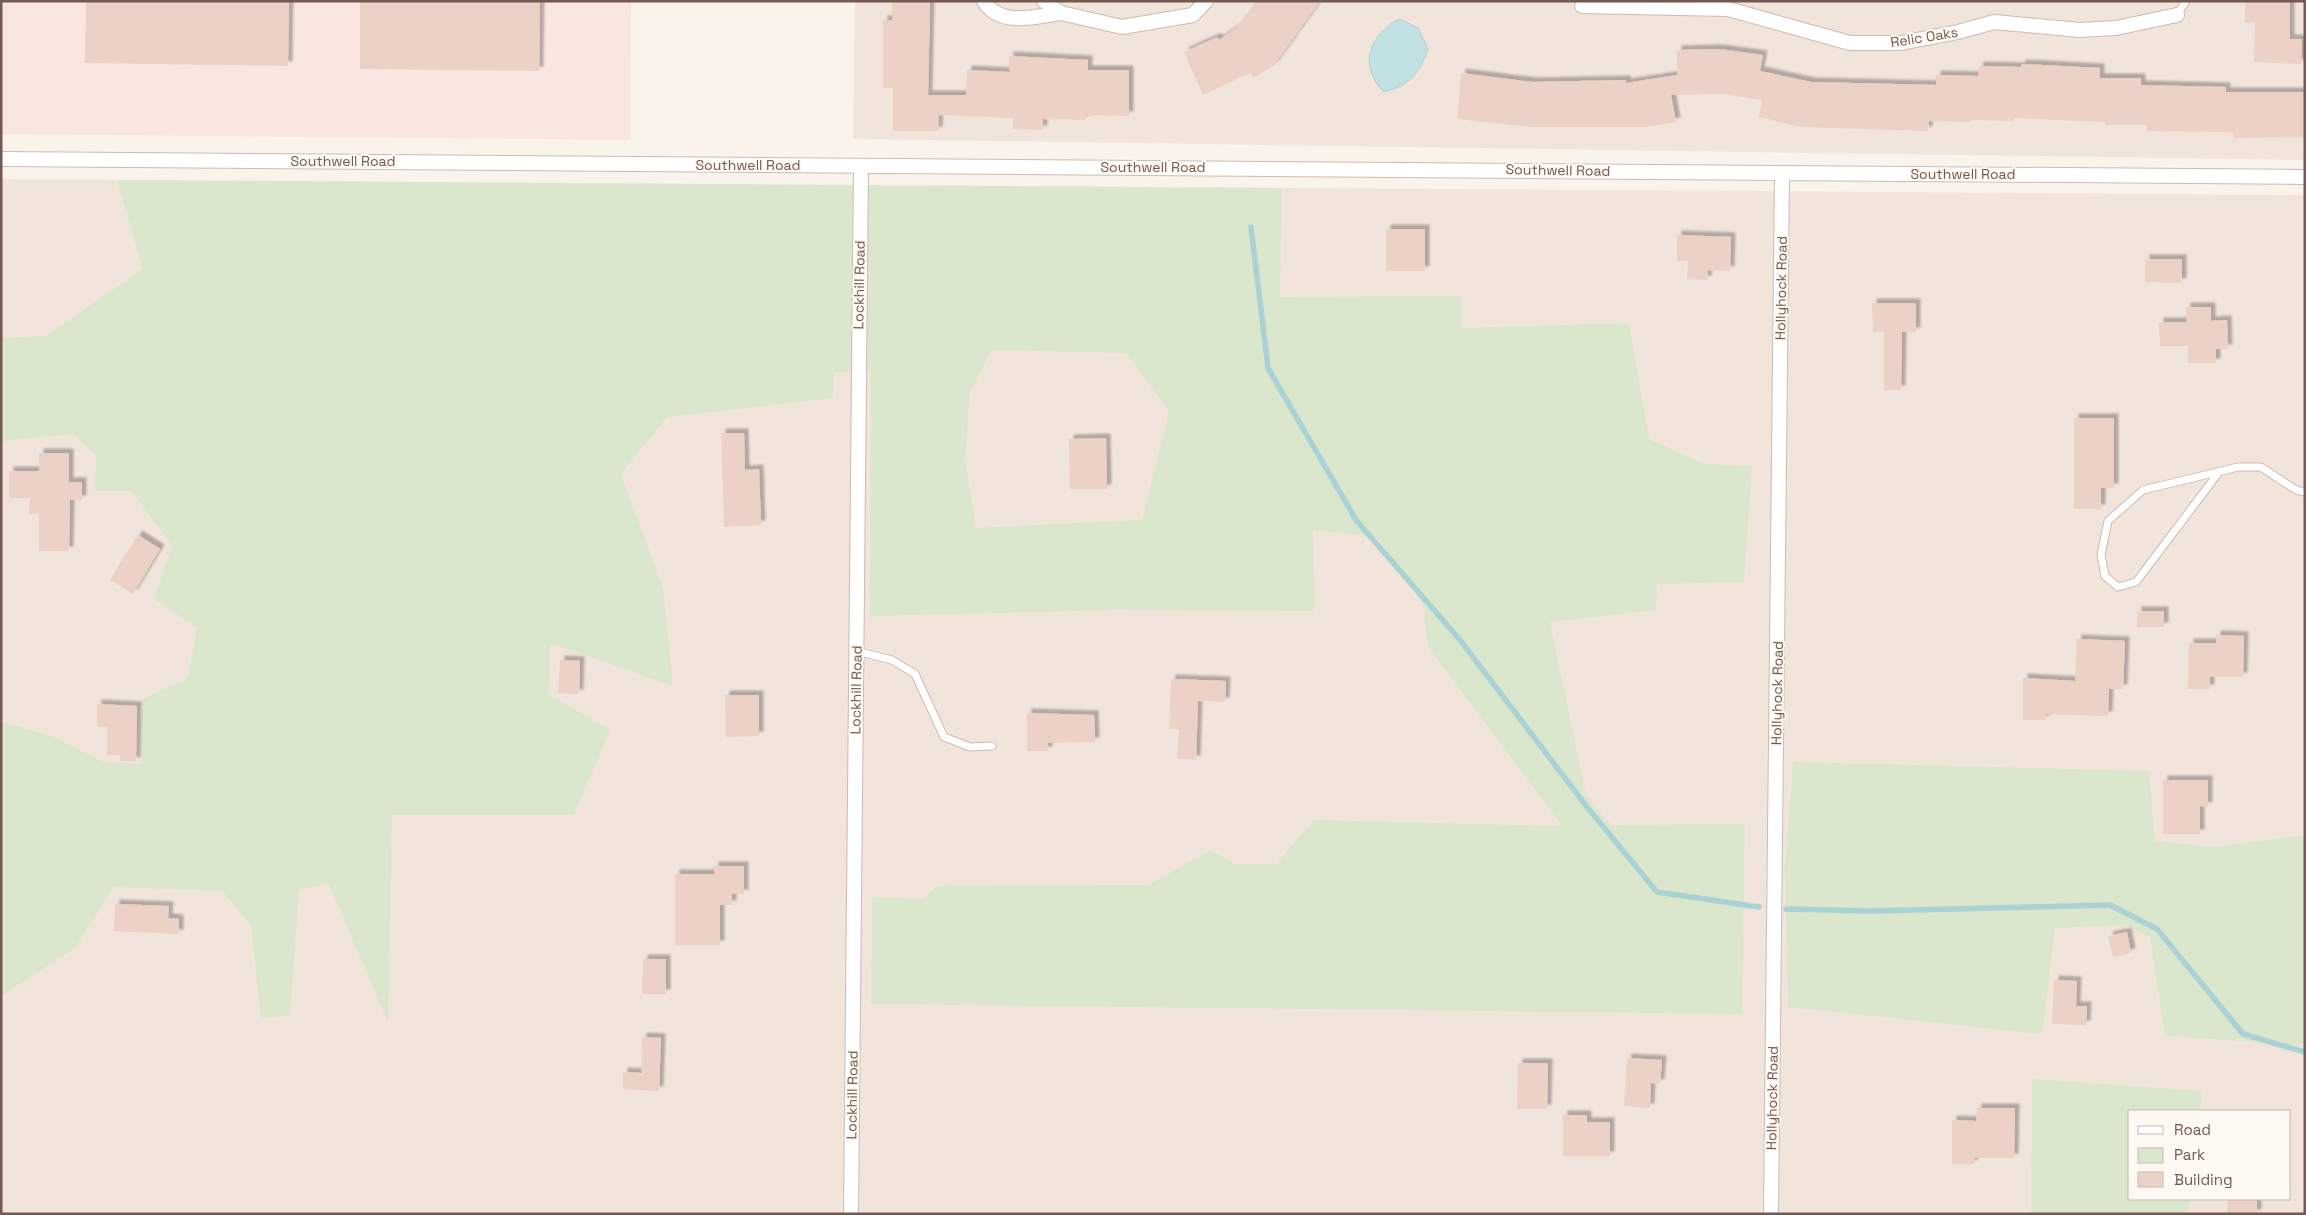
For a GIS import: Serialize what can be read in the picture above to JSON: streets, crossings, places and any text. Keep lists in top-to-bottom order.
{
  "streets": {
    "street": [
      "Relic Oaks",
      "Southwell Road",
      "Lockhill Road",
      "Hollyhock Road"
    ]
  },
  "crossings": [
    ["Southwell Road", "Lockhill Road"],
    ["Southwell Road", "Hollyhock Road"]
  ],
  "legend": ["Road", "Park", "Building"]
}
